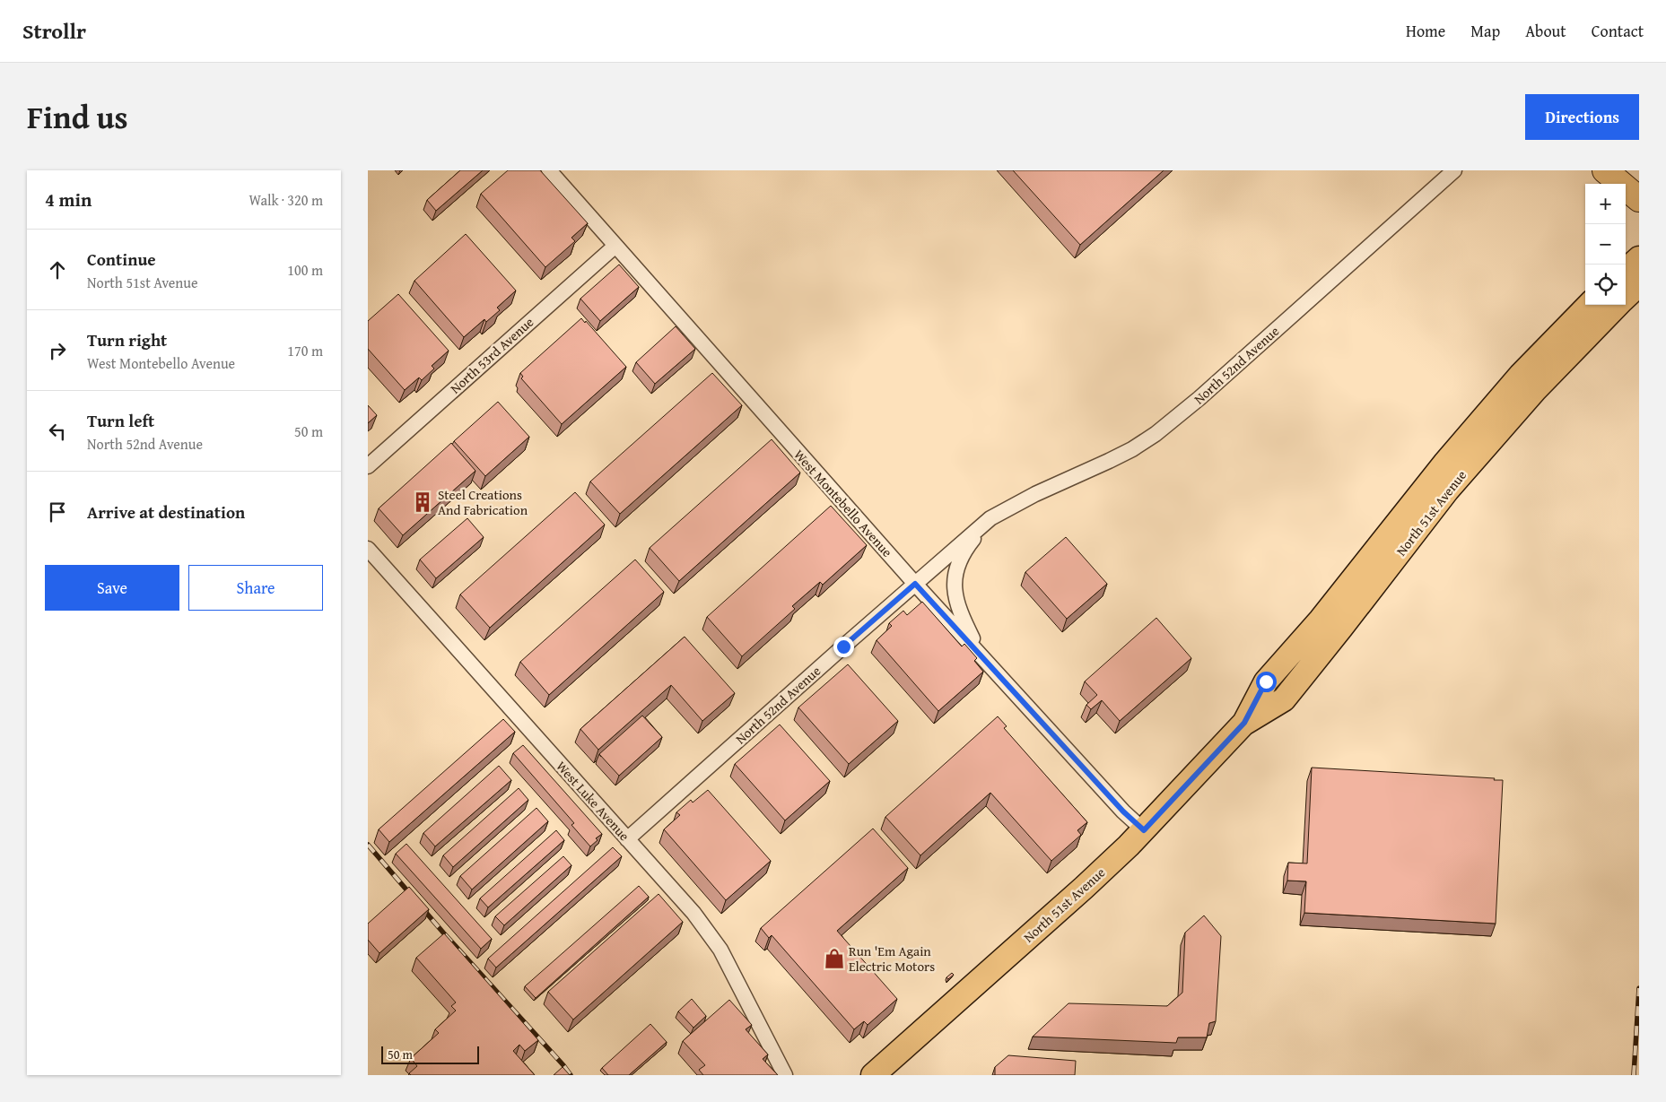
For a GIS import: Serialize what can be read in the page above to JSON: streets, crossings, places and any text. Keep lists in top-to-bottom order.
{
  "streets": {
    "main road": ["North 51st Avenue"],
    "street": [
      "North 53rd Avenue",
      "North 52nd Avenue",
      "West Montebello Avenue",
      "West Luke Avenue"
    ]
  },
  "crossings": [
    ["North 53rd Avenue", "West Montebello Avenue"],
    ["North 52nd Avenue", "West Montebello Avenue"],
    ["North 52nd Avenue", "West Luke Avenue"],
    ["West Montebello Avenue", "North 51st Avenue"]
  ],
  "places": {
    "building": ["Steel Creations And Fabrication"],
    "shop": ["Run 'Em Again Electric Motors"]
  },
  "scale_bar": "50 m",
  "page": {
    "header": "Strollr",
    "nav": [
      "Home",
      "Map",
      "About",
      "Contact"
    ],
    "title": "Find us",
    "buttons": [
      "Directions",
      ["Save", "Share"]
    ],
    "heading": ["4 min", "Walk · 320 m"],
    "map_buttons": ["+", "−"],
    "list": [
      ["Continue", "North 51st Avenue", "100 m"],
      ["Turn right", "West Montebello Avenue", "170 m"],
      ["Turn left", "North 52nd Avenue", "50 m"],
      "Arrive at destination"
    ],
    "scale": "50 m"
  }
}
